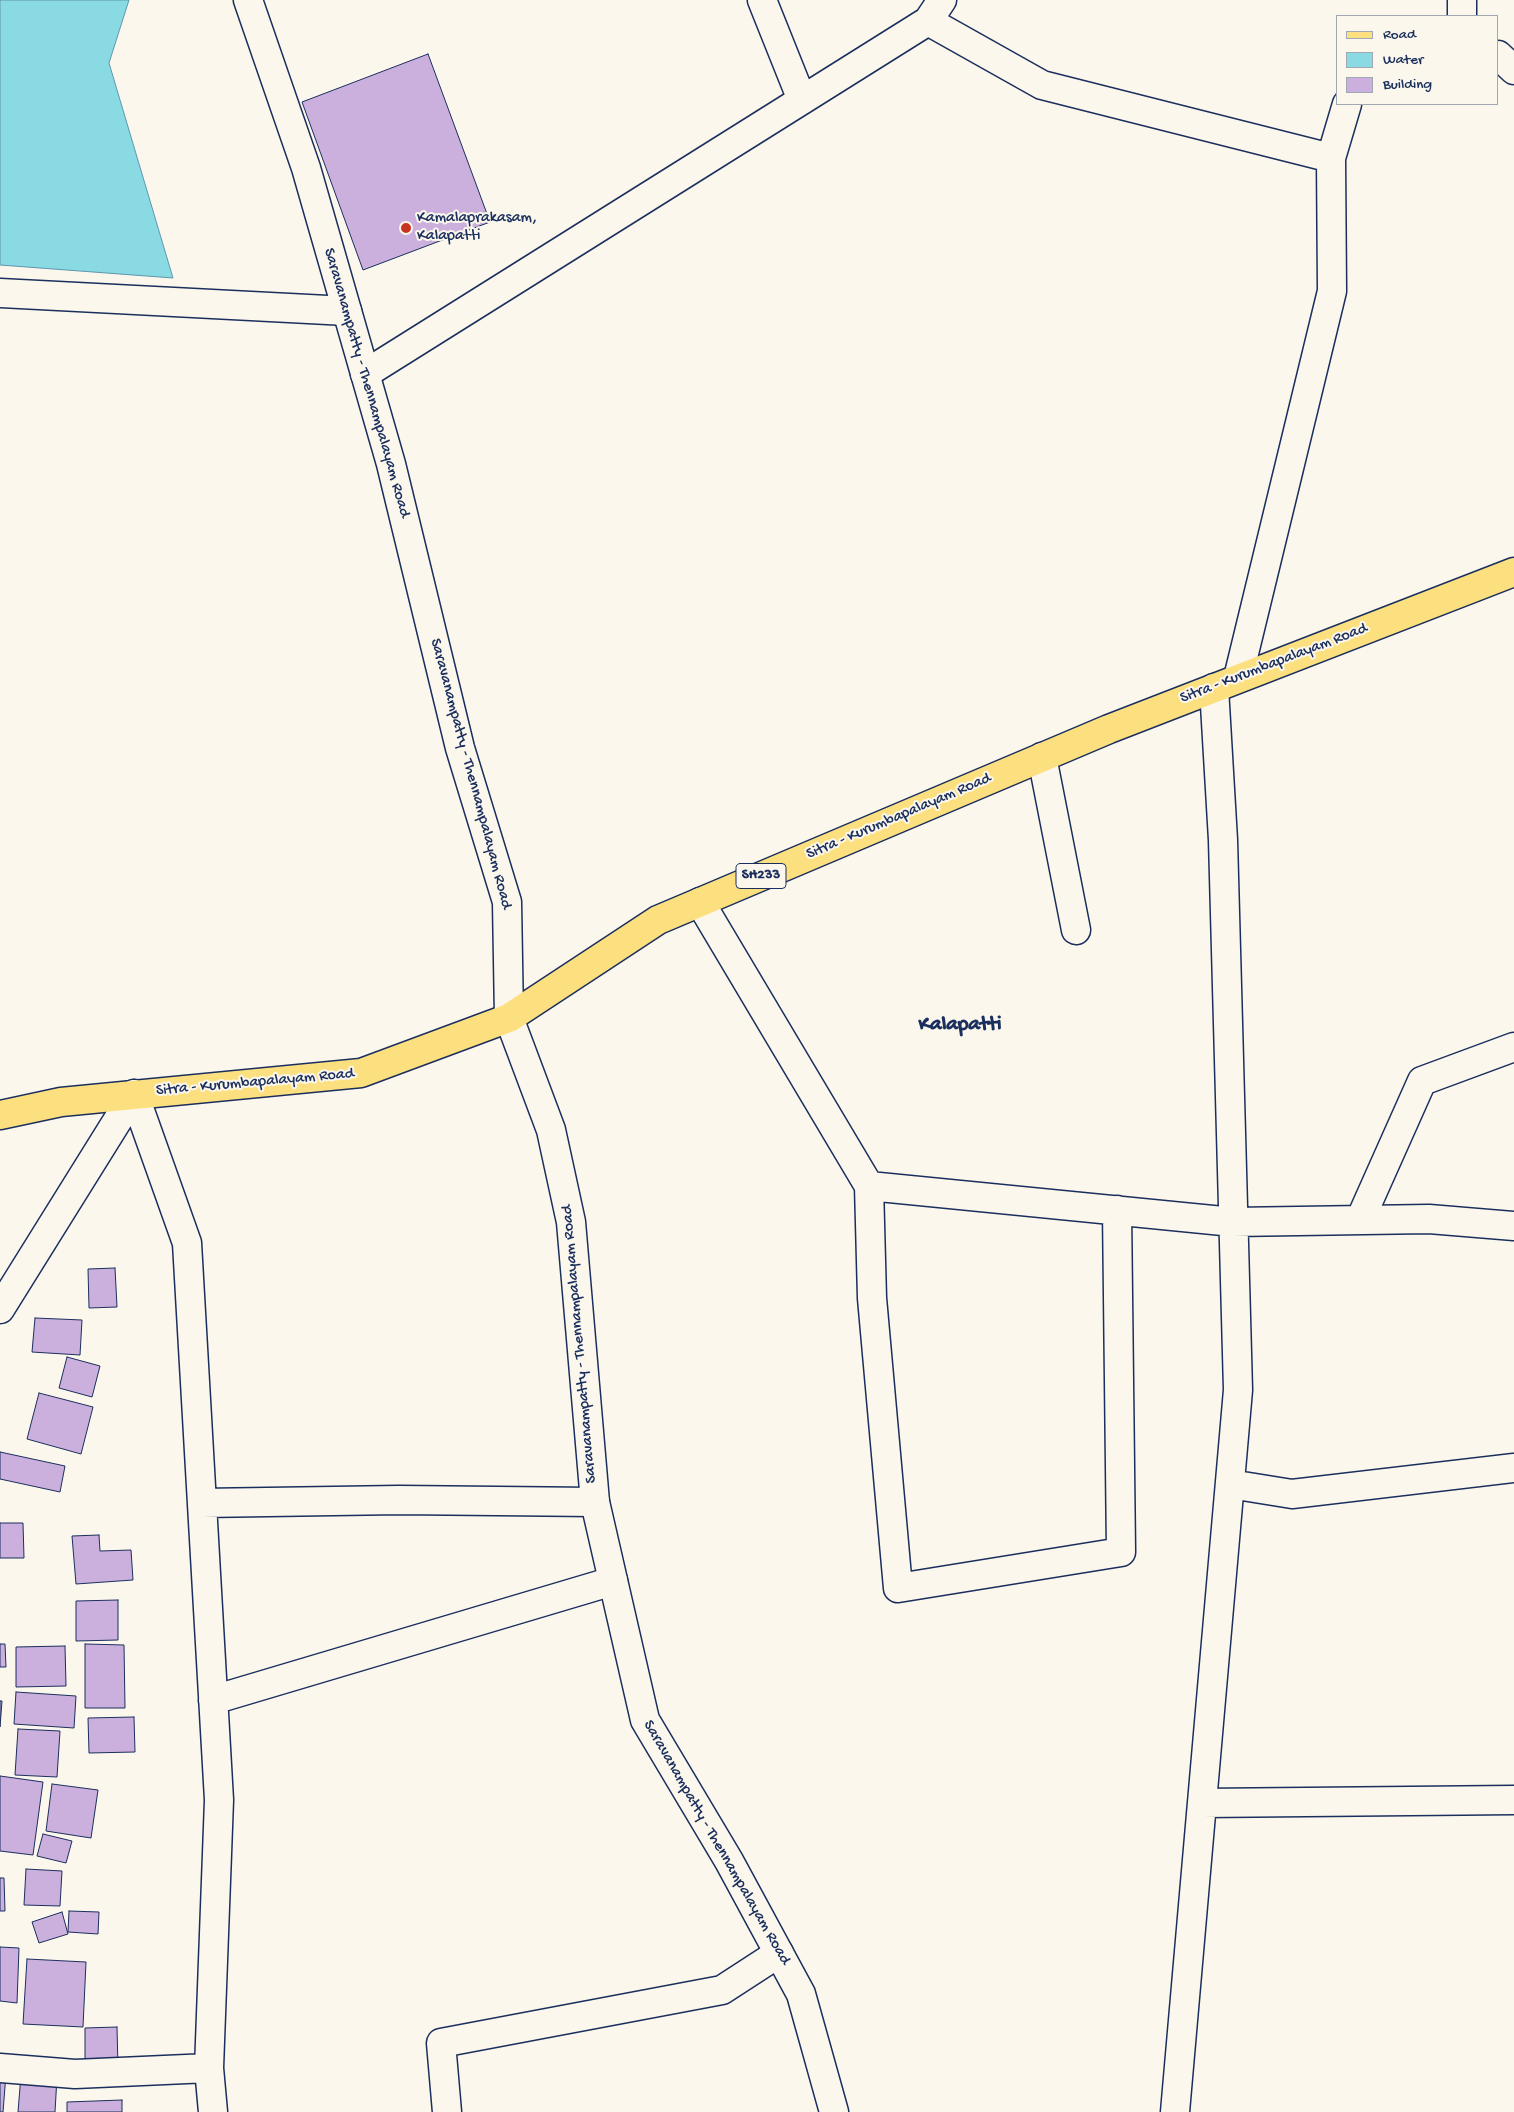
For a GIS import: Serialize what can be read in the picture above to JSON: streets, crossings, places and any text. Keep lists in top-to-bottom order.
{
  "streets": {
    "main road": ["Sitra - Kurumbapalayam Road", "SH233"],
    "street": ["Saravanampatty - Thennampalayam Road"]
  },
  "crossings": [
    ["Saravanampatty - Thennampalayam Road", "Sitra - Kurumbapalayam Road"]
  ],
  "districts": ["Kalapatti"],
  "places": ["Kamalaprakasam, Kalapatti"],
  "legend": ["Road", "Water", "Building"]
}
